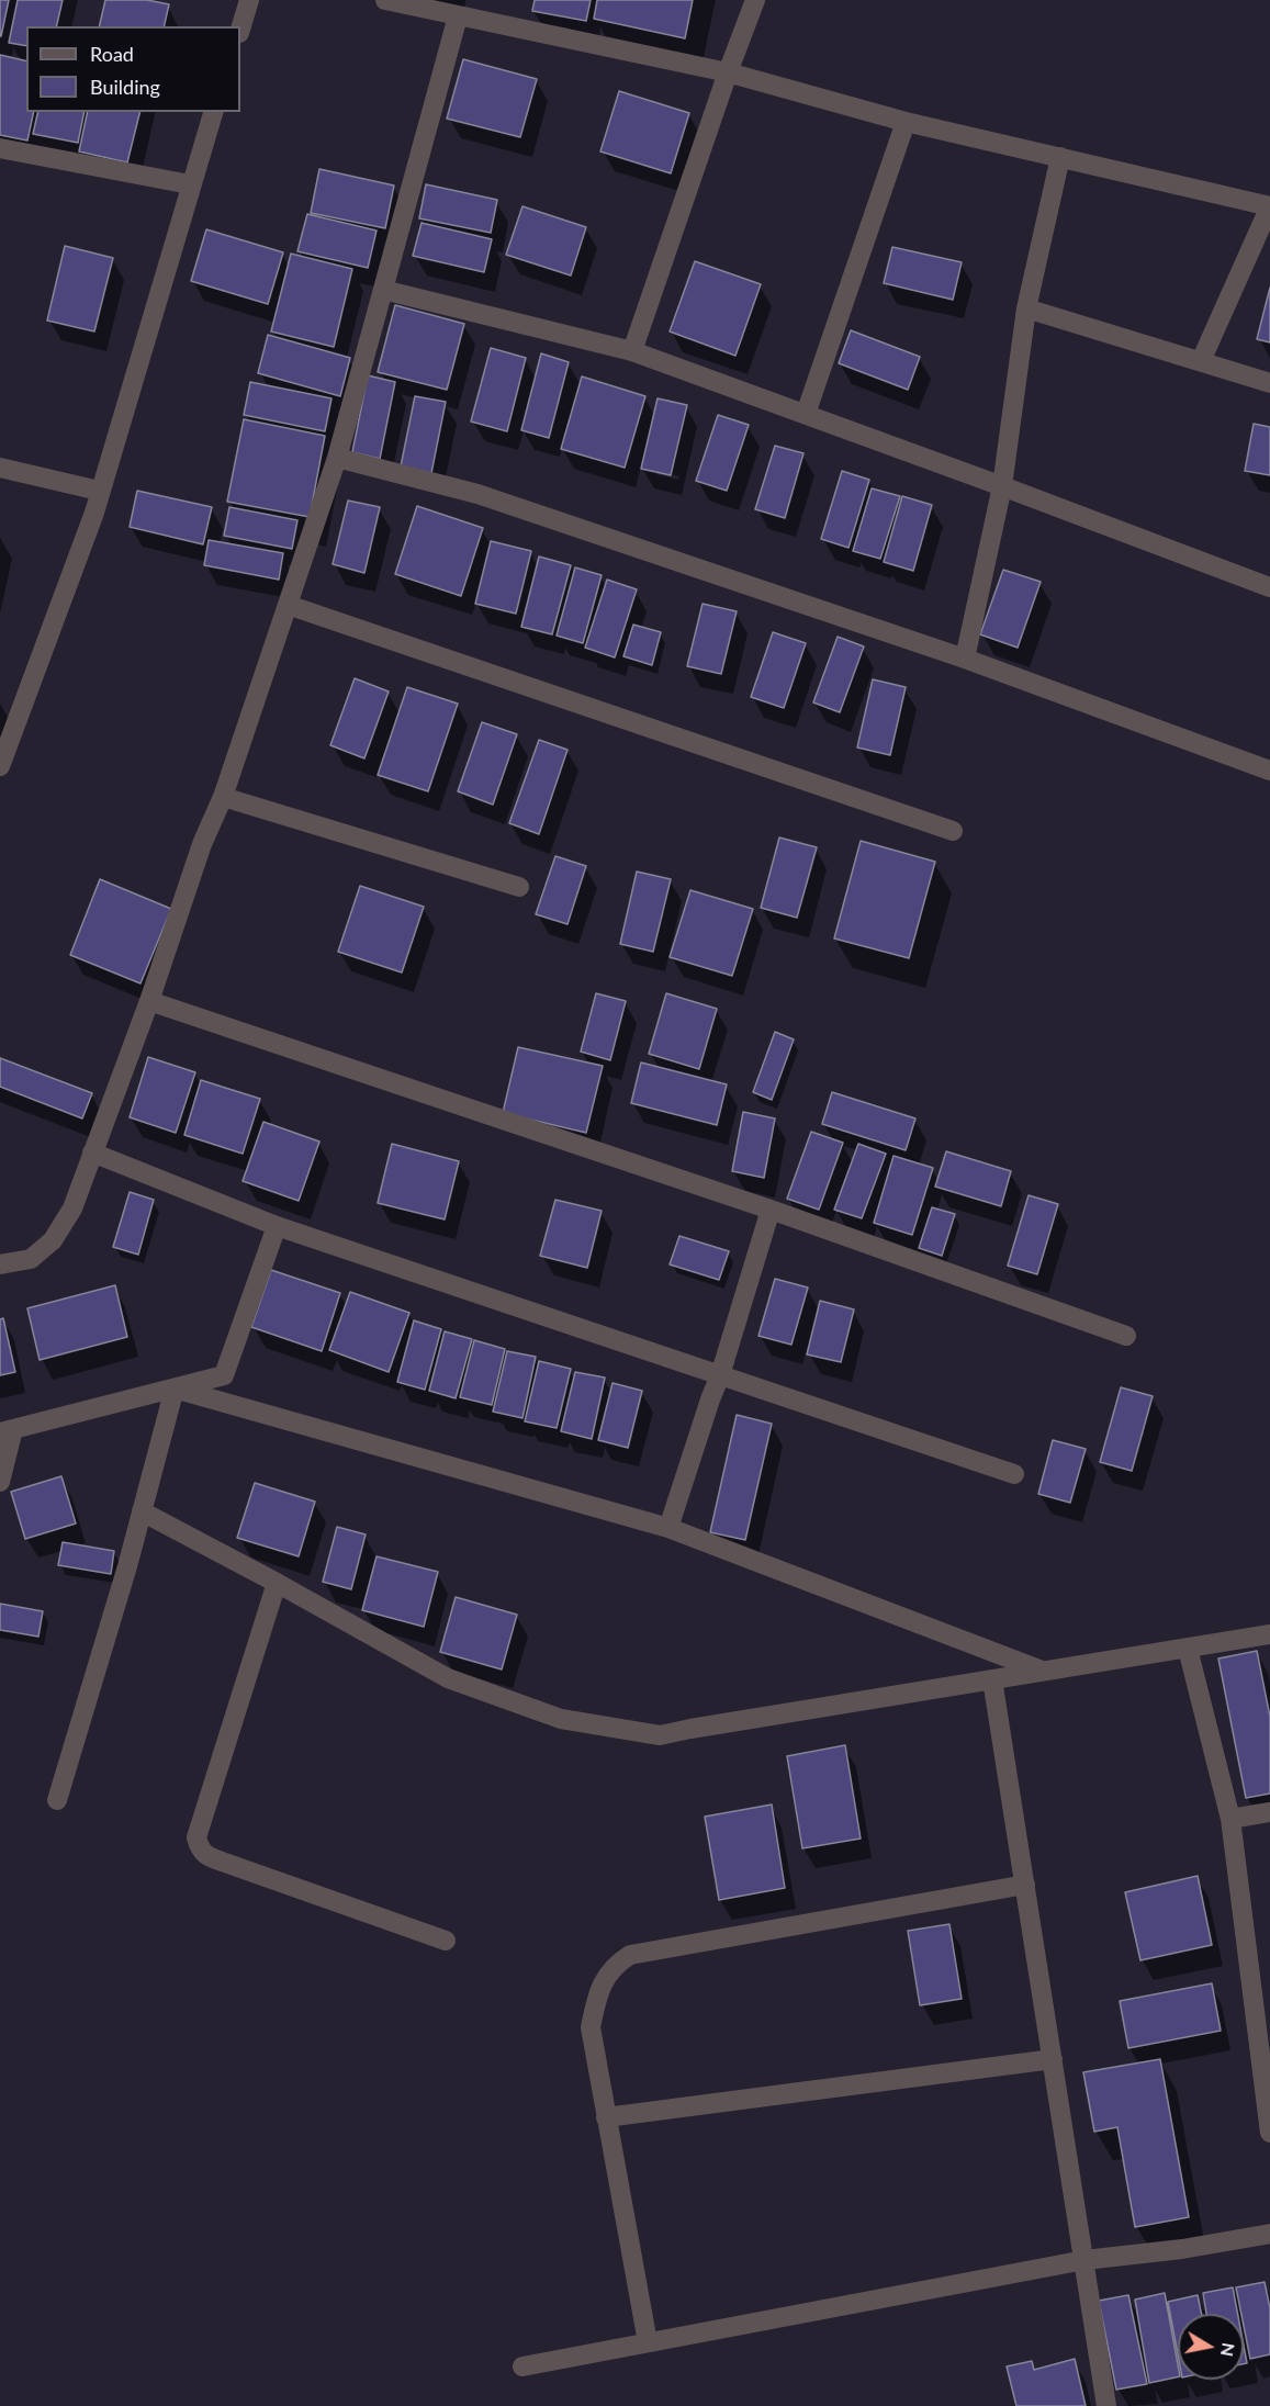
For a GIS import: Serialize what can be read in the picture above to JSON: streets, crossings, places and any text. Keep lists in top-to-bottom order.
{
  "legend": ["Road", "Building"],
  "north": "right"
}
